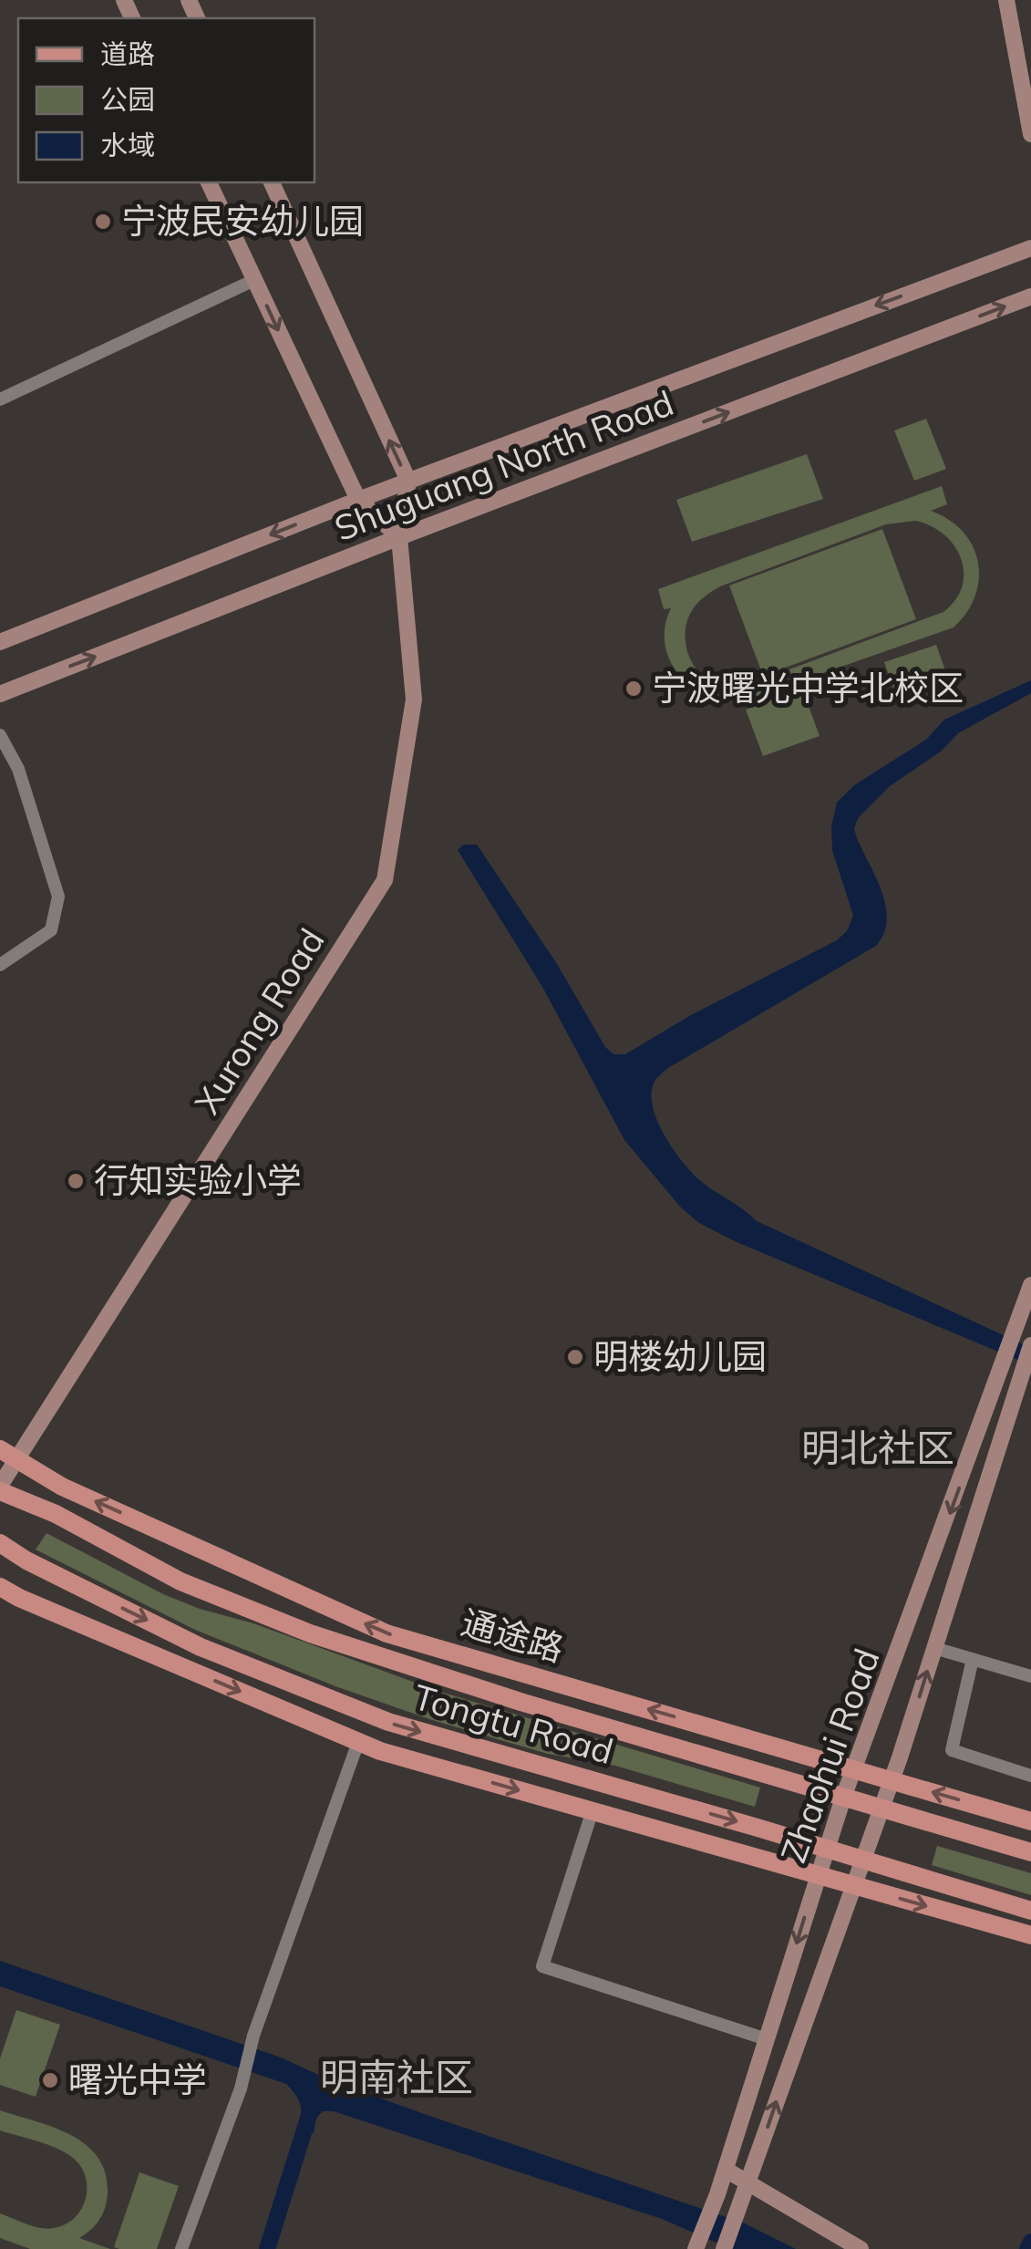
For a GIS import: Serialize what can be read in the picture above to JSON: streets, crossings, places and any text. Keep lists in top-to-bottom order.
{
  "streets": {
    "main road": [
      "Shuguang North Road",
      "Xurong Road",
      "通途路",
      "Tongtu Road",
      "Zhaohui Road"
    ]
  },
  "crossings": [
    ["Shuguang North Road", "Xurong Road"],
    ["Xurong Road", "通途路"],
    ["Xurong Road", "Tongtu Road"],
    ["通途路", "Zhaohui Road"],
    ["Tongtu Road", "Zhaohui Road"]
  ],
  "districts": ["明北社区", "明南社区"],
  "places": [
    "宁波民安幼儿园",
    "宁波曙光中学北校区",
    "行知实验小学",
    "明楼幼儿园",
    "曙光中学"
  ],
  "legend": ["道路", "公园", "水域"]
}
